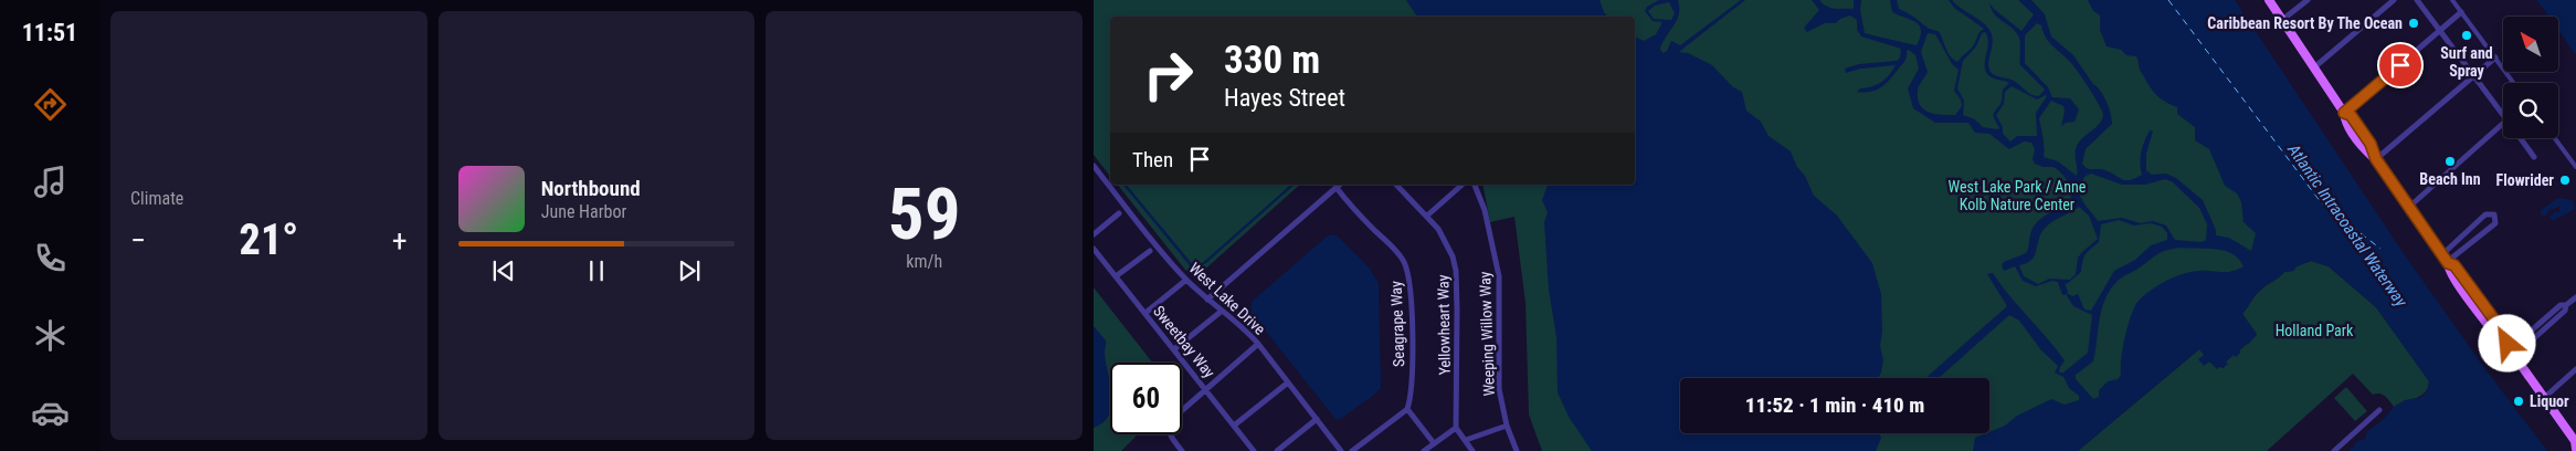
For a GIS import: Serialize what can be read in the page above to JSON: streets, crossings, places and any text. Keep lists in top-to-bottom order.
{
  "streets": {
    "street": [
      "West Lake Drive",
      "Seagrape Way",
      "Yellowheart Way",
      "Weeping Willow Way",
      "Sweetbay Way"
    ]
  },
  "water": ["Atlantic Intracoastal Waterway"],
  "parks": ["West Lake Park / Anne Kolb Nature Center", "Holland Park"],
  "places": [
    "Caribbean Resort By The Ocean",
    "Surf and Spray",
    "Beach Inn",
    "Flowrider",
    "Liquor"
  ],
  "north": "top left",
  "page": {
    "tabs": "11:51",
    "tile": [
      "Climate",
      ["59", "km/h"]
    ],
    "turn": ["330 m", "Hayes Street"],
    "then": "Then",
    "song": ["Northbound", "June Harbor"],
    "heat": ["−", "21°", "+"],
    "limit": "60",
    "trip": "11:52 · 1 min · 410 m"
  }
}
